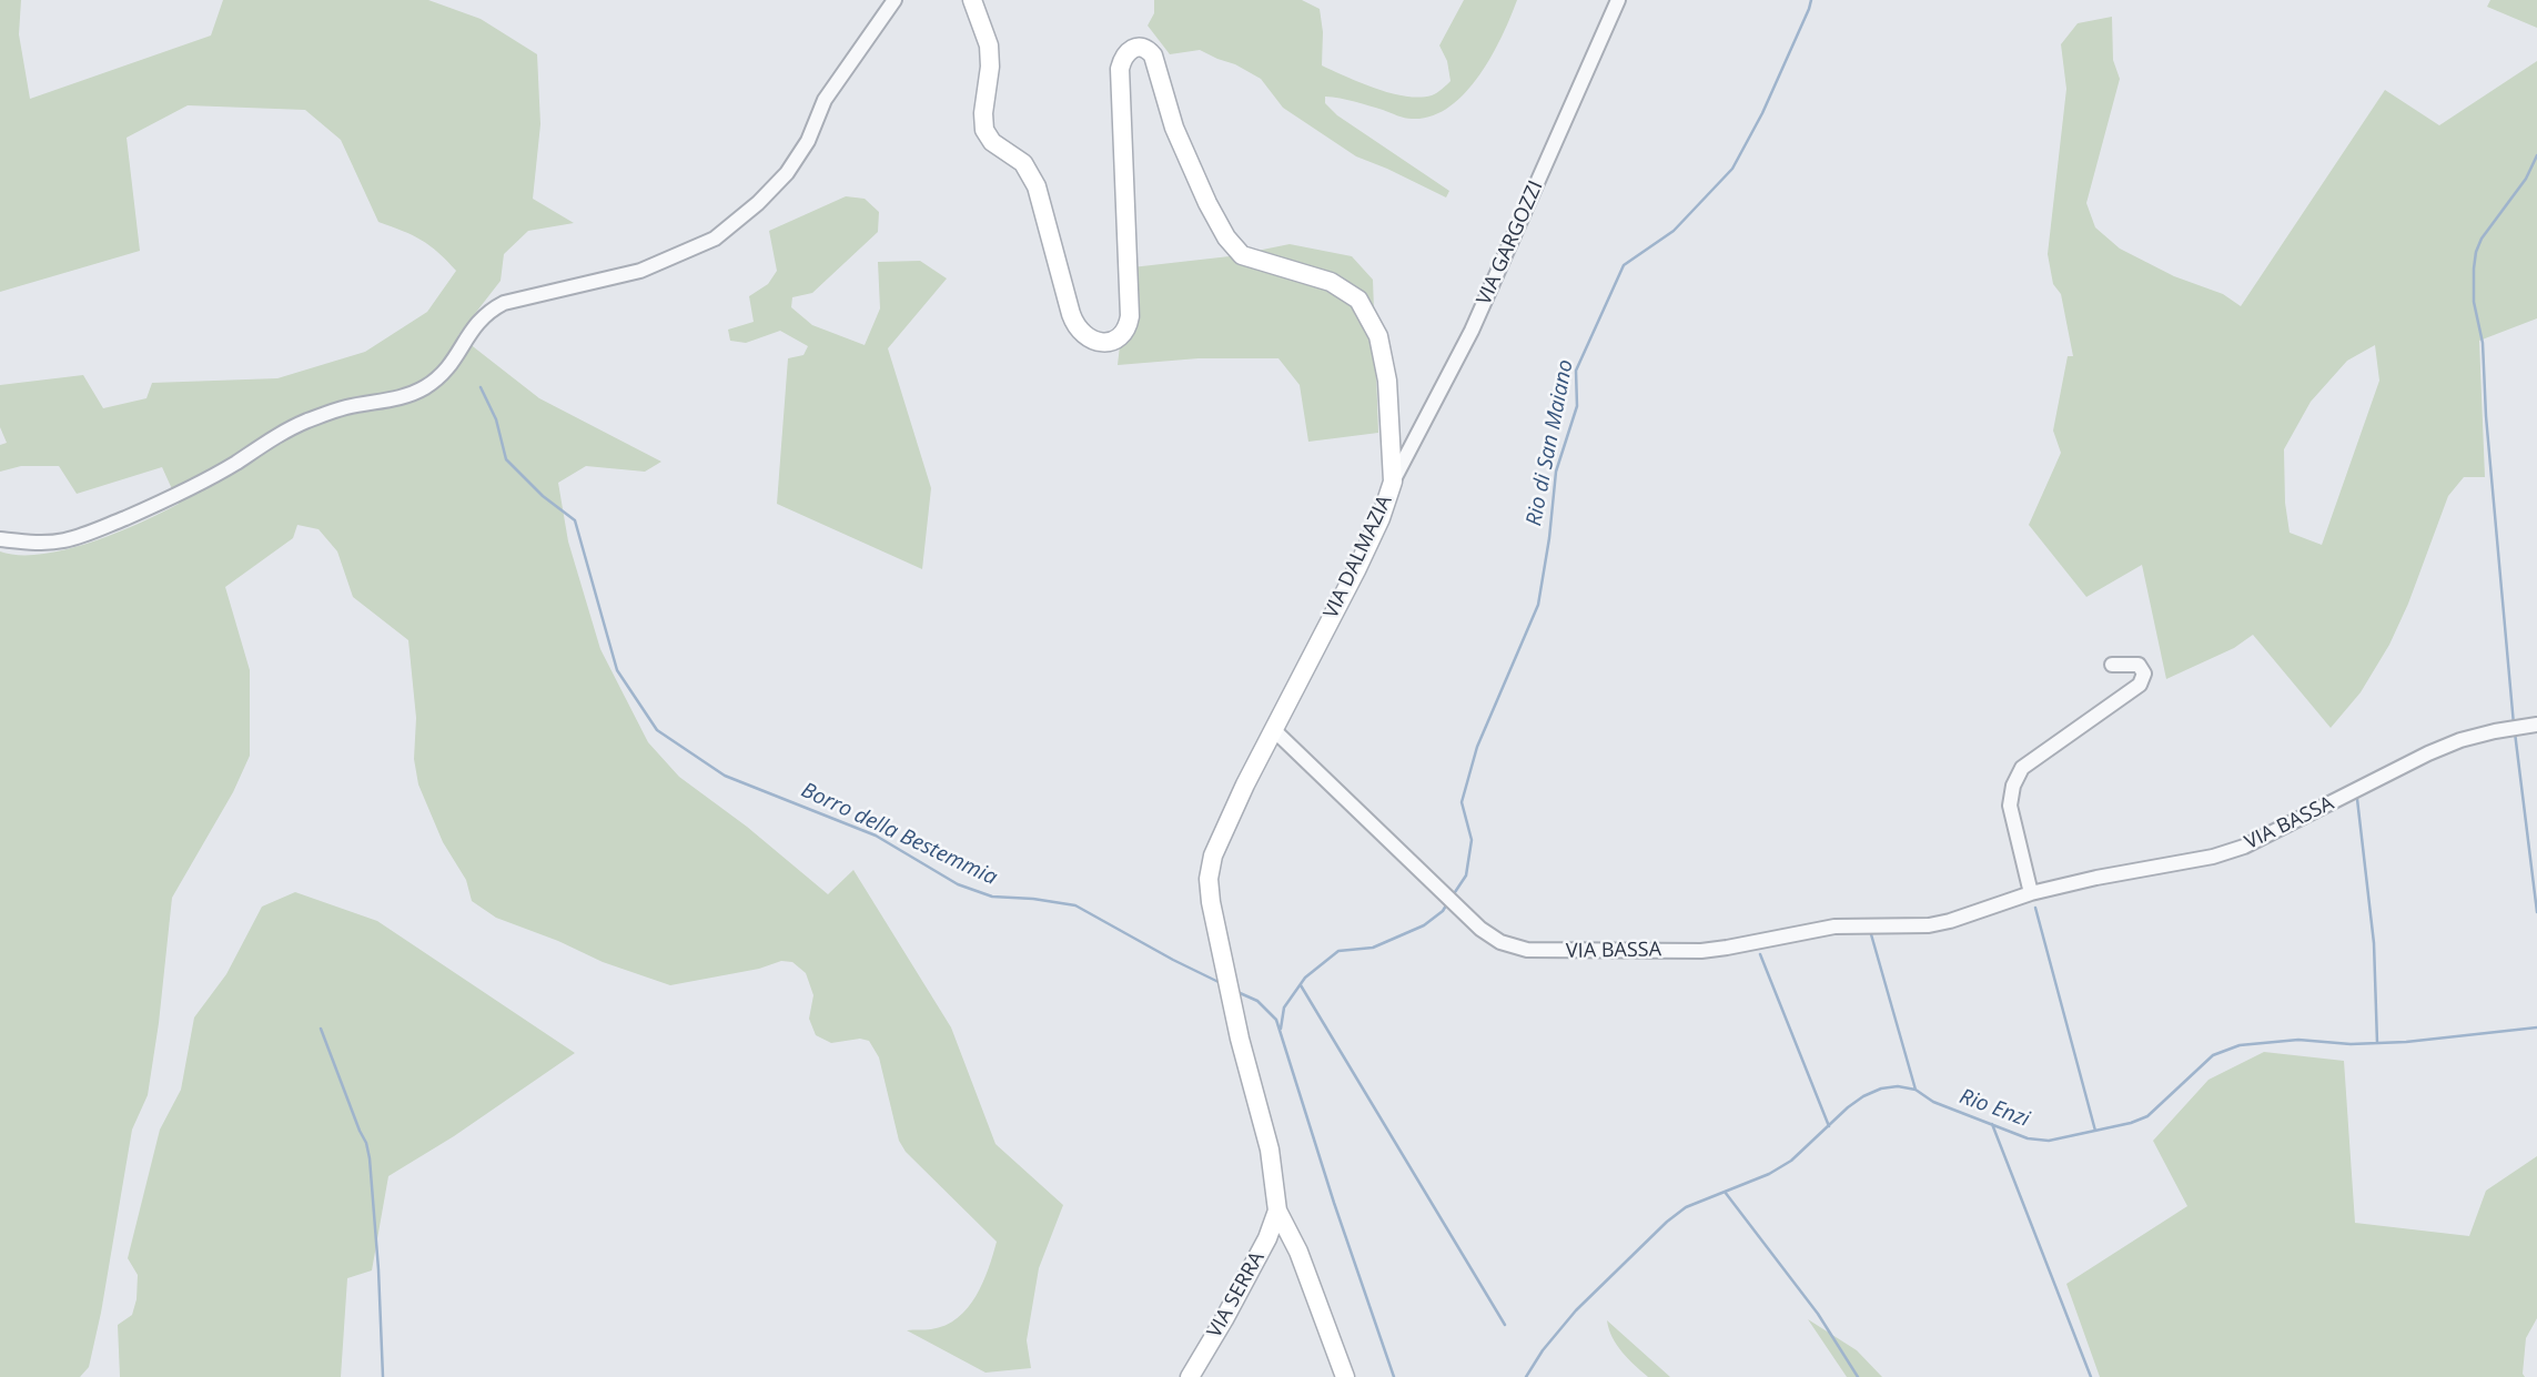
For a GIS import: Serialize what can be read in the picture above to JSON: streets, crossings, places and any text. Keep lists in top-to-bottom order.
{
  "streets": {
    "main road": ["VIA DALMAZIA", "VIA SERRA"],
    "street": ["VIA GARGOZZI", "VIA BASSA"]
  },
  "crossings": [
    ["VIA GARGOZZI", "VIA DALMAZIA"],
    ["VIA DALMAZIA", "VIA BASSA"],
    ["VIA DALMAZIA", "VIA SERRA"]
  ],
  "water": ["Rio di San Maiano", "Borro della Bestemmia", "Rio Enzi"]
}
